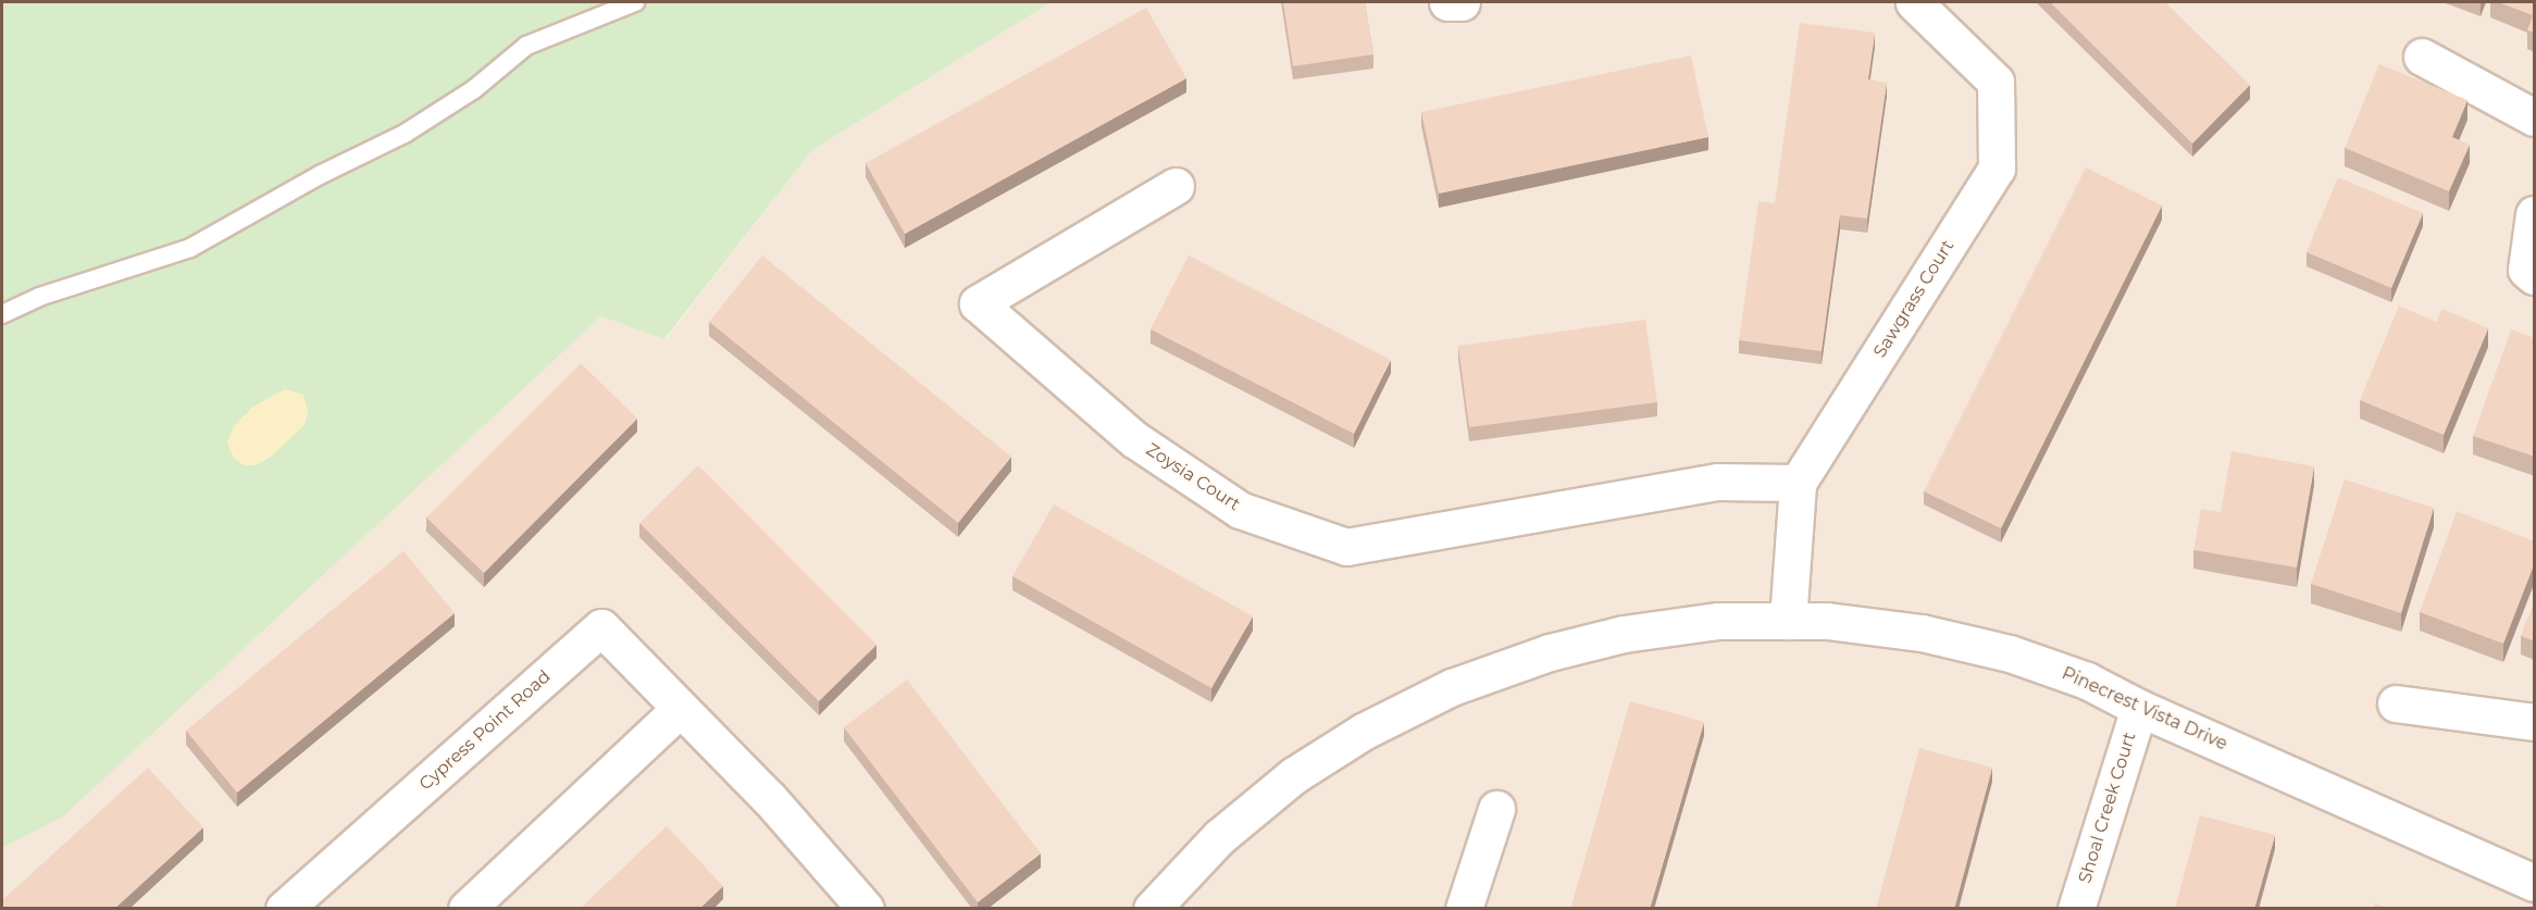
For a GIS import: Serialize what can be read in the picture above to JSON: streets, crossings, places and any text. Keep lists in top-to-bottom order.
{
  "streets": {
    "street": [
      "Sawgrass Court",
      "Zoysia Court",
      "Pinecrest Vista Drive",
      "Cypress Point Road",
      "Shoal Creek Court"
    ]
  },
  "crossings": [
    ["Sawgrass Court", "Zoysia Court"],
    ["Sawgrass Court", "Pinecrest Vista Drive"],
    ["Pinecrest Vista Drive", "Shoal Creek Court"]
  ]
}
